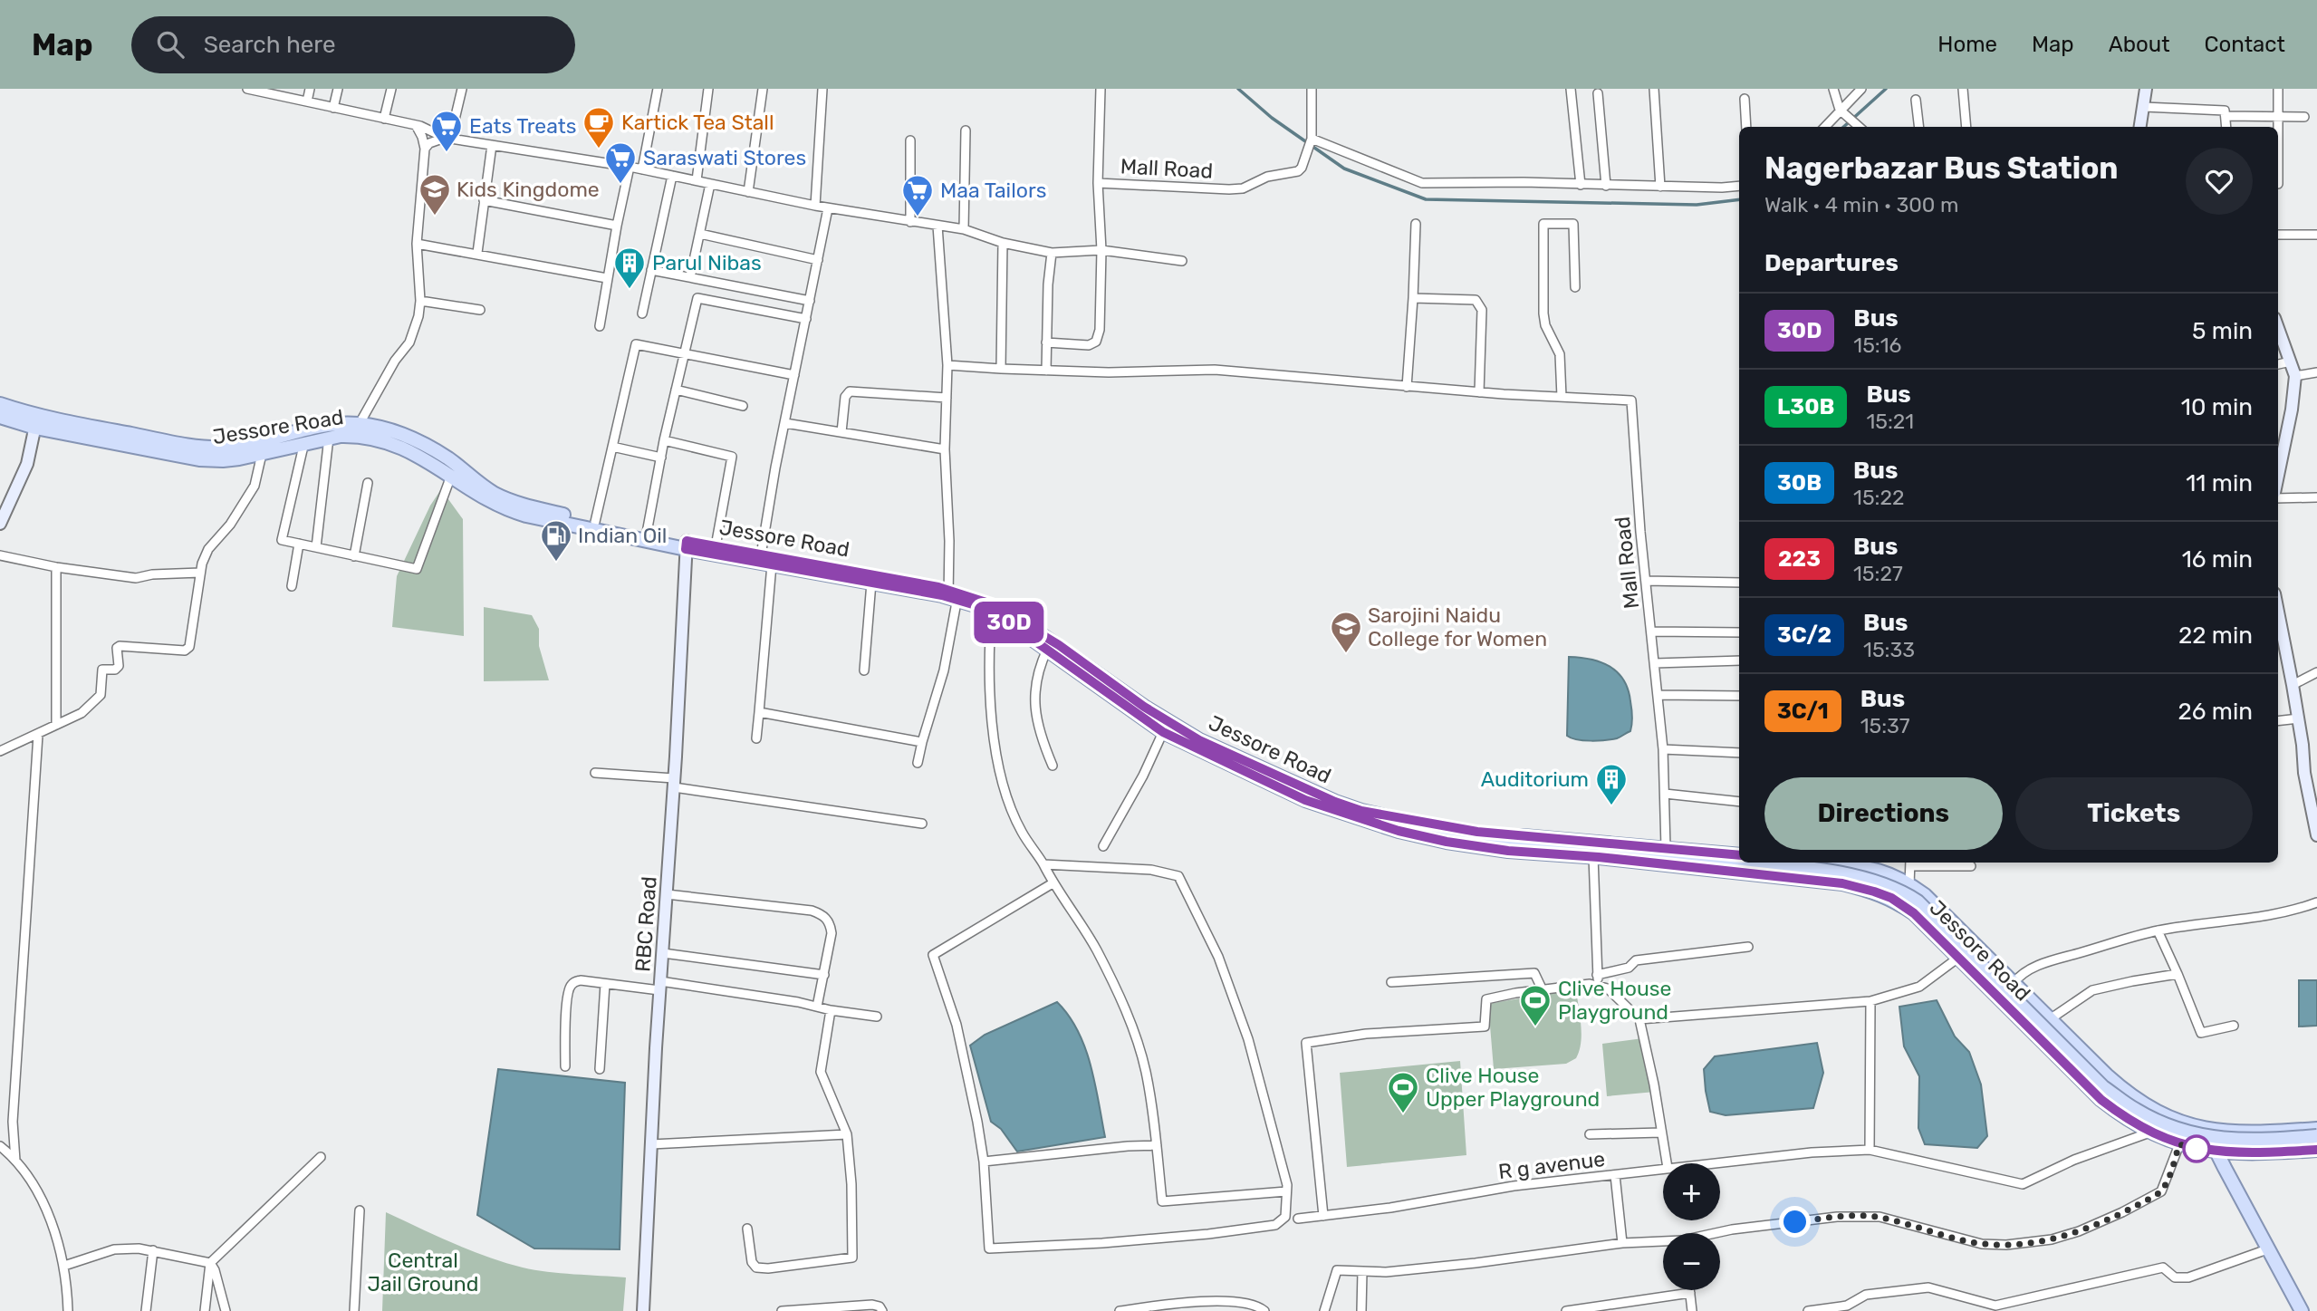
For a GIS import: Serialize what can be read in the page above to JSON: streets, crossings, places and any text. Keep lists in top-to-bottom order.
{
  "streets": {
    "main road": ["Jessore Road"],
    "street": ["Mall Road", "RBC Road", "R g avenue"]
  },
  "crossings": [
    ["Mall Road", "Jessore Road"],
    ["Jessore Road", "RBC Road"],
    ["Jessore Road", "R g avenue"]
  ],
  "parks": ["Central Jail Ground"],
  "places": {
    "cafe": ["Kartick Tea Stall"],
    "supermarket": ["Eats Treats", "Saraswati Stores", "Maa Tailors"],
    "school or university": ["Kids Kingdome", "Sarojini Naidu College for Women"],
    "building": ["Parul Nibas", "Auditorium"],
    "fuel station": ["Indian Oil"],
    "sports": ["Clive House Playground", "Clive House Upper Playground"]
  },
  "lines": ["bus line 30D"],
  "page": {
    "header": "Map",
    "search": "Search here",
    "nav": [
      "Home",
      "Map",
      "About",
      "Contact"
    ],
    "on_map": "30D",
    "heading": [
      ["Nagerbazar Bus Station", "Walk · 4 min · 300 m"],
      "Departures"
    ],
    "list": [
      {
        "mark": "30D",
        "name": "Bus",
        "note": "15:16",
        "value": "5 min"
      },
      {
        "mark": "L30B",
        "name": "Bus",
        "note": "15:21",
        "value": "10 min"
      },
      {
        "mark": "30B",
        "name": "Bus",
        "note": "15:22",
        "value": "11 min"
      },
      {
        "mark": "223",
        "name": "Bus",
        "note": "15:27",
        "value": "16 min"
      },
      {
        "mark": "3C/2",
        "name": "Bus",
        "note": "15:33",
        "value": "22 min"
      },
      {
        "mark": "3C/1",
        "name": "Bus",
        "note": "15:37",
        "value": "26 min"
      }
    ],
    "buttons": ["Directions", "Tickets"],
    "map_buttons": ["+", "−"]
  }
}
